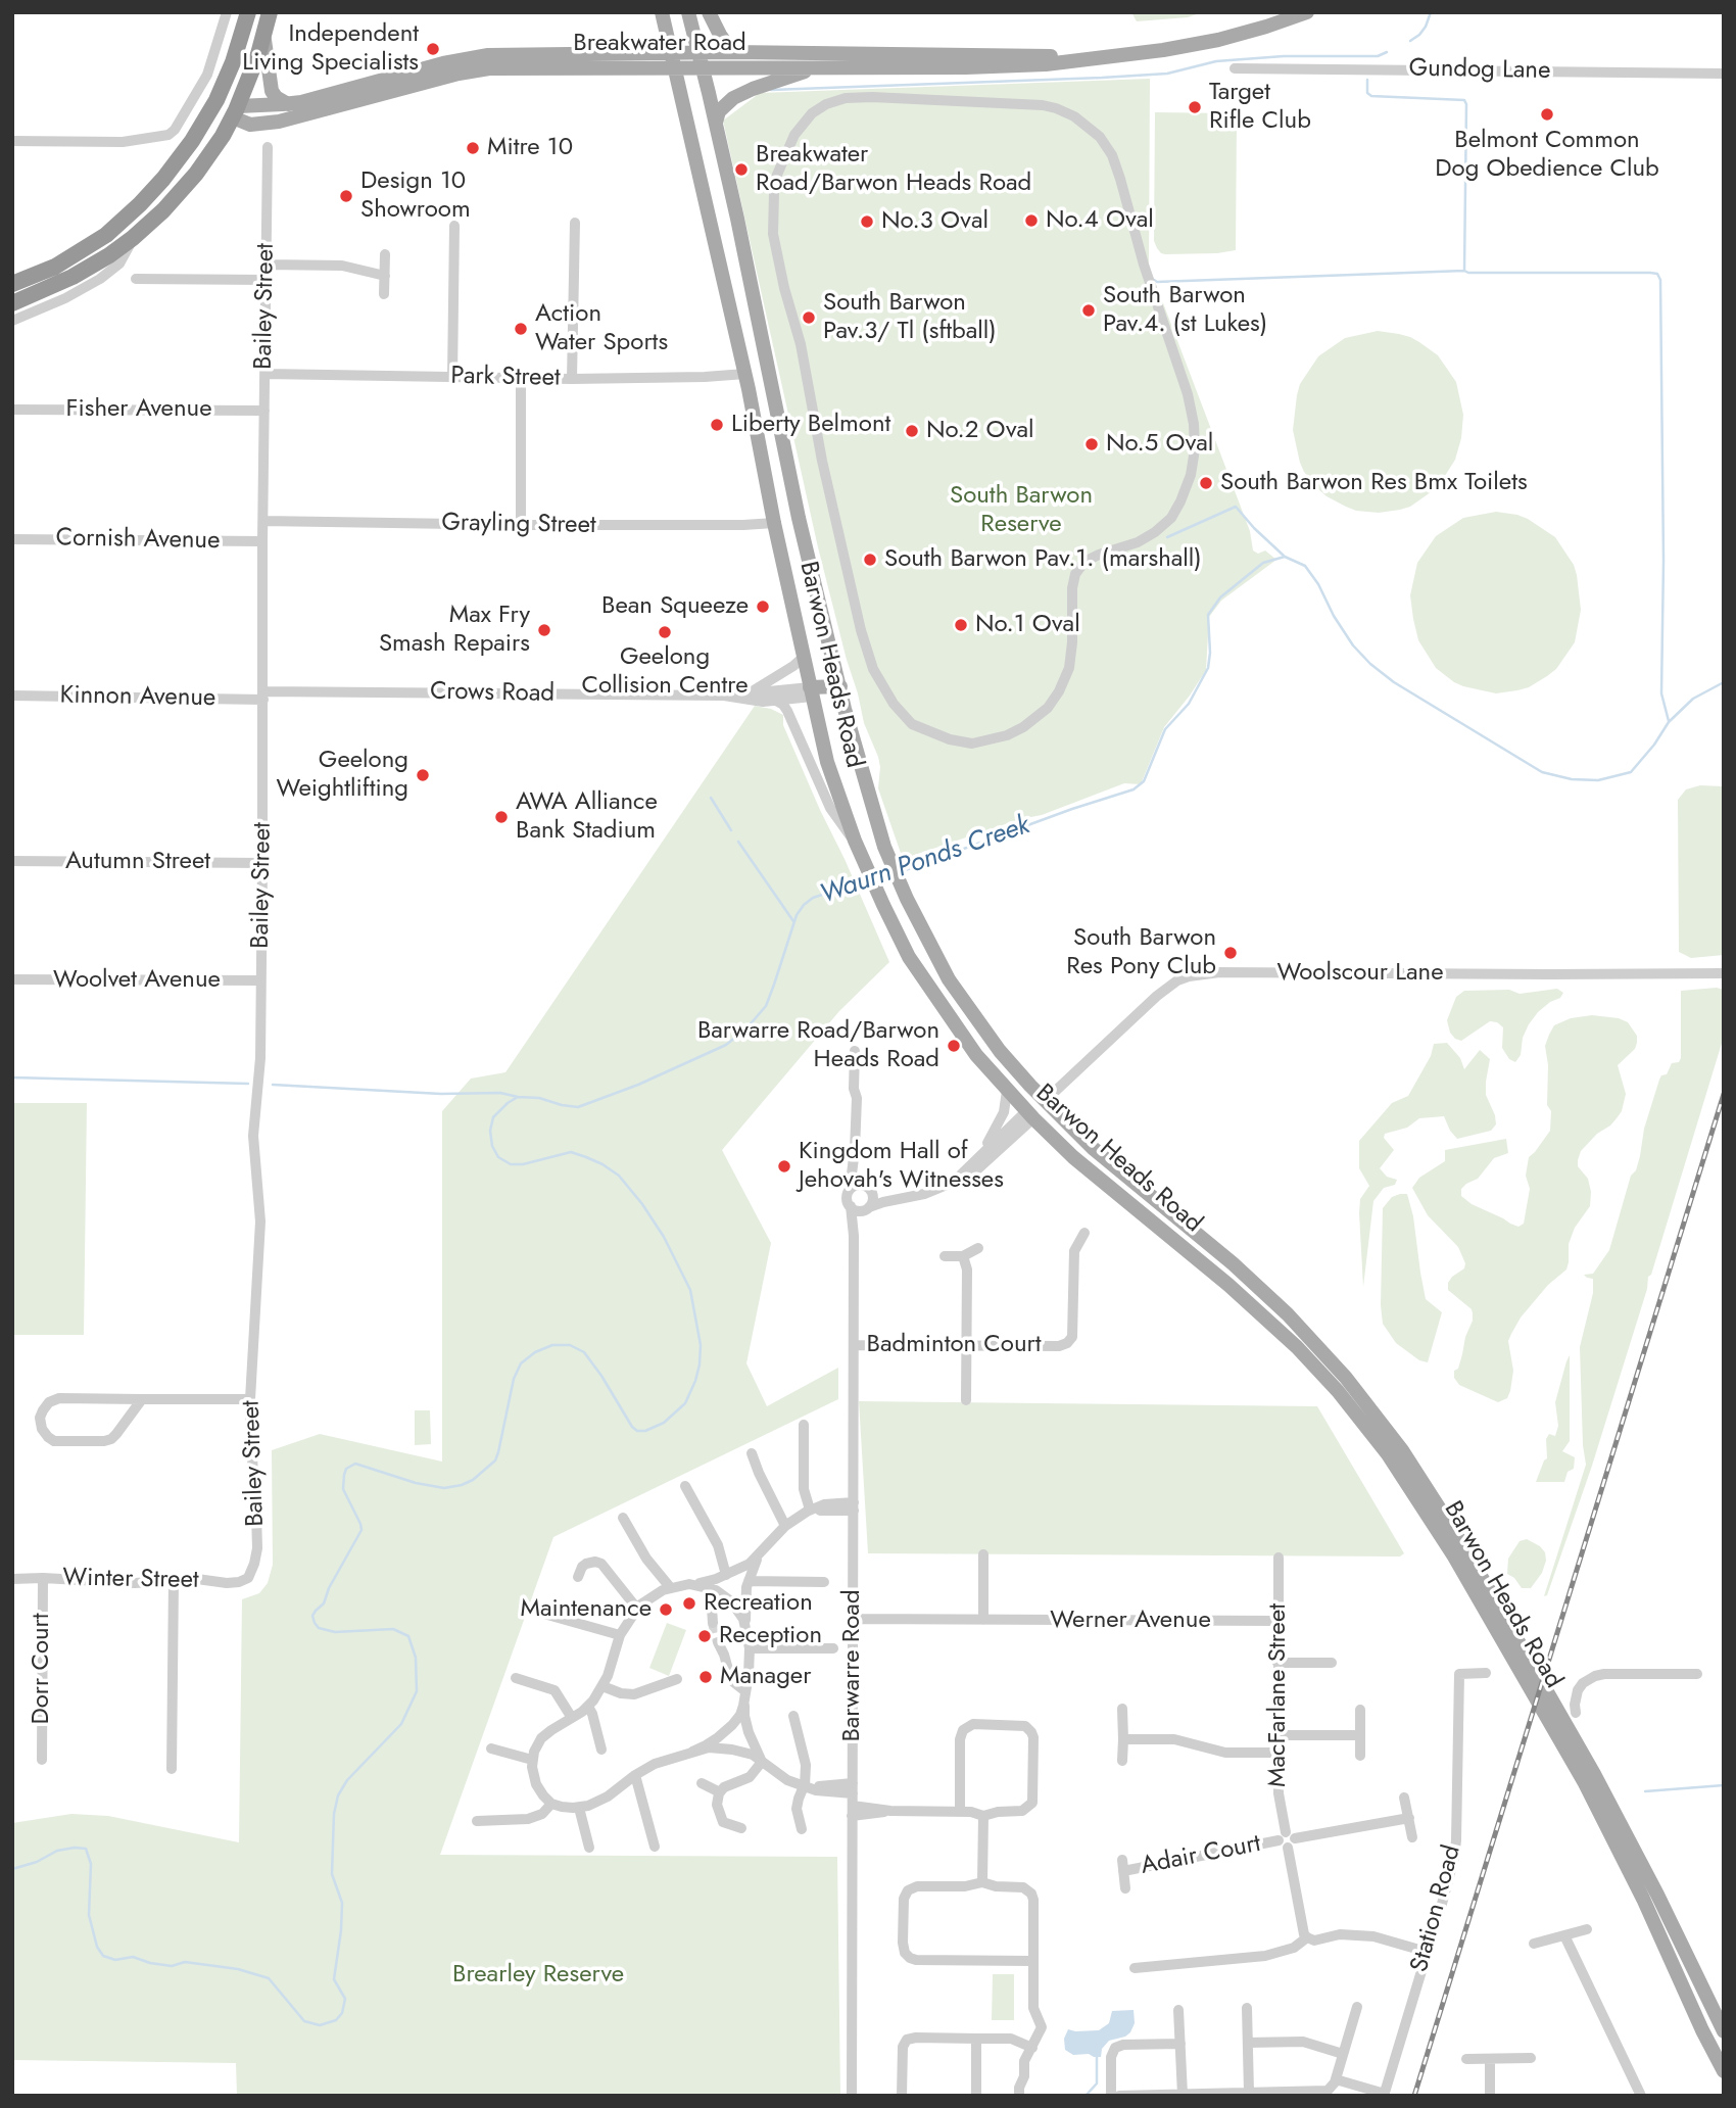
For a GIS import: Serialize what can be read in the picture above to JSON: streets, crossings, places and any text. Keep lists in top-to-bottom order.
{
  "streets": {
    "main road": ["Breakwater Road", "Barwon Heads Road"],
    "street": [
      "Gundog Lane",
      "Bailey Street",
      "Park Street",
      "Fisher Avenue",
      "Grayling Street",
      "Cornish Avenue",
      "Crows Road",
      "Kinnon Avenue",
      "Autumn Street",
      "Woolscour Lane",
      "Woolvet Avenue",
      "Badminton Court",
      "Winter Street",
      "Werner Avenue",
      "Barwarre Road",
      "Dorr Court",
      "MacFarlane Street",
      "Adair Court",
      "Station Road"
    ]
  },
  "crossings": [
    ["Breakwater Road", "Barwon Heads Road"],
    ["Bailey Street", "Park Street"],
    ["Bailey Street", "Fisher Avenue"],
    ["Bailey Street", "Grayling Street"],
    ["Bailey Street", "Cornish Avenue"],
    ["Bailey Street", "Crows Road"],
    ["Bailey Street", "Kinnon Avenue"],
    ["Bailey Street", "Autumn Street"],
    ["Bailey Street", "Woolvet Avenue"],
    ["Bailey Street", "Winter Street"],
    ["Park Street", "Barwon Heads Road"],
    ["Grayling Street", "Barwon Heads Road"],
    ["Barwon Heads Road", "Crows Road"],
    ["Barwon Heads Road", "Woolscour Lane"],
    ["Crows Road", "Kinnon Avenue"],
    ["Badminton Court", "Barwarre Road"],
    ["Winter Street", "Dorr Court"],
    ["Werner Avenue", "Barwarre Road"],
    ["Werner Avenue", "MacFarlane Street"],
    ["MacFarlane Street", "Adair Court"]
  ],
  "water": ["Waurn Ponds Creek"],
  "parks": ["South Barwon Reserve", "Brearley Reserve"],
  "places": [
    "Independent Living Specialists",
    "Target Rifle Club",
    "Belmont Common Dog Obedience Club",
    "Mitre 10",
    "Breakwater Road/Barwon Heads Road",
    "Design 10 Showroom",
    "No.4 Oval",
    "No.3 Oval",
    "South Barwon Pav.4. (st Lukes)",
    "South Barwon Pav.3/ Tl (sftball)",
    "Action Water Sports",
    "Liberty Belmont",
    "No.2 Oval",
    "No.5 Oval",
    "South Barwon Res Bmx Toilets",
    "South Barwon Pav.1. (marshall)",
    "Bean Squeeze",
    "No.1 Oval",
    "Max Fry Smash Repairs",
    "Geelong Collision Centre",
    "Geelong Weightlifting",
    "AWA Alliance Bank Stadium",
    "South Barwon Res Pony Club",
    "Barwarre Road/Barwon Heads Road",
    "Kingdom Hall of Jehovah's Witnesses",
    "Recreation",
    "Maintenance",
    "Reception",
    "Manager"
  ]
}
